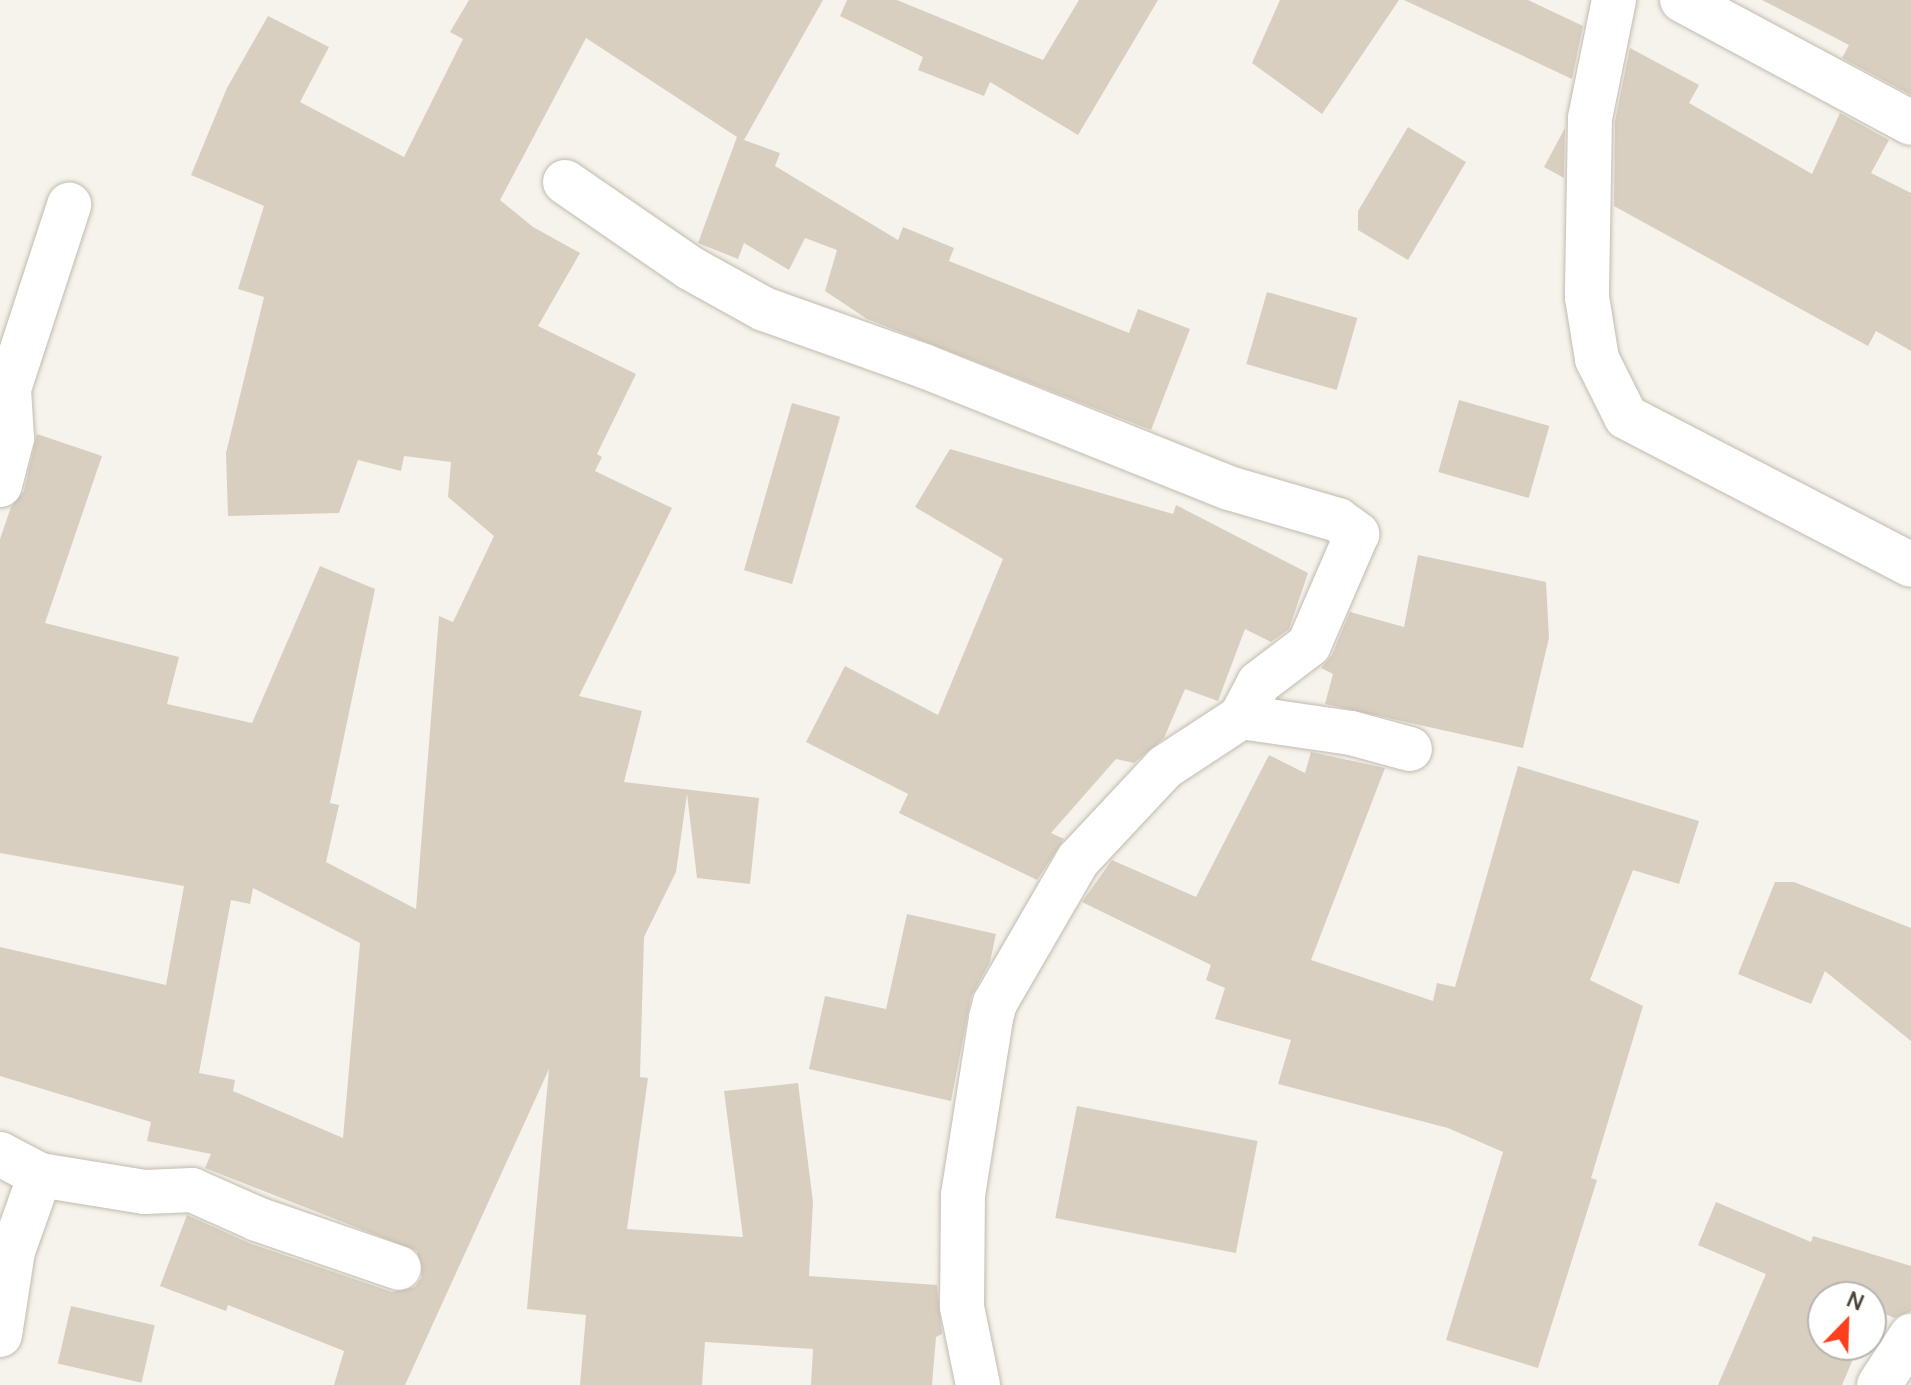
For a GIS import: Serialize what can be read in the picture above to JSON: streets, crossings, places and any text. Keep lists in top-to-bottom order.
{
  "north": "top right"
}
